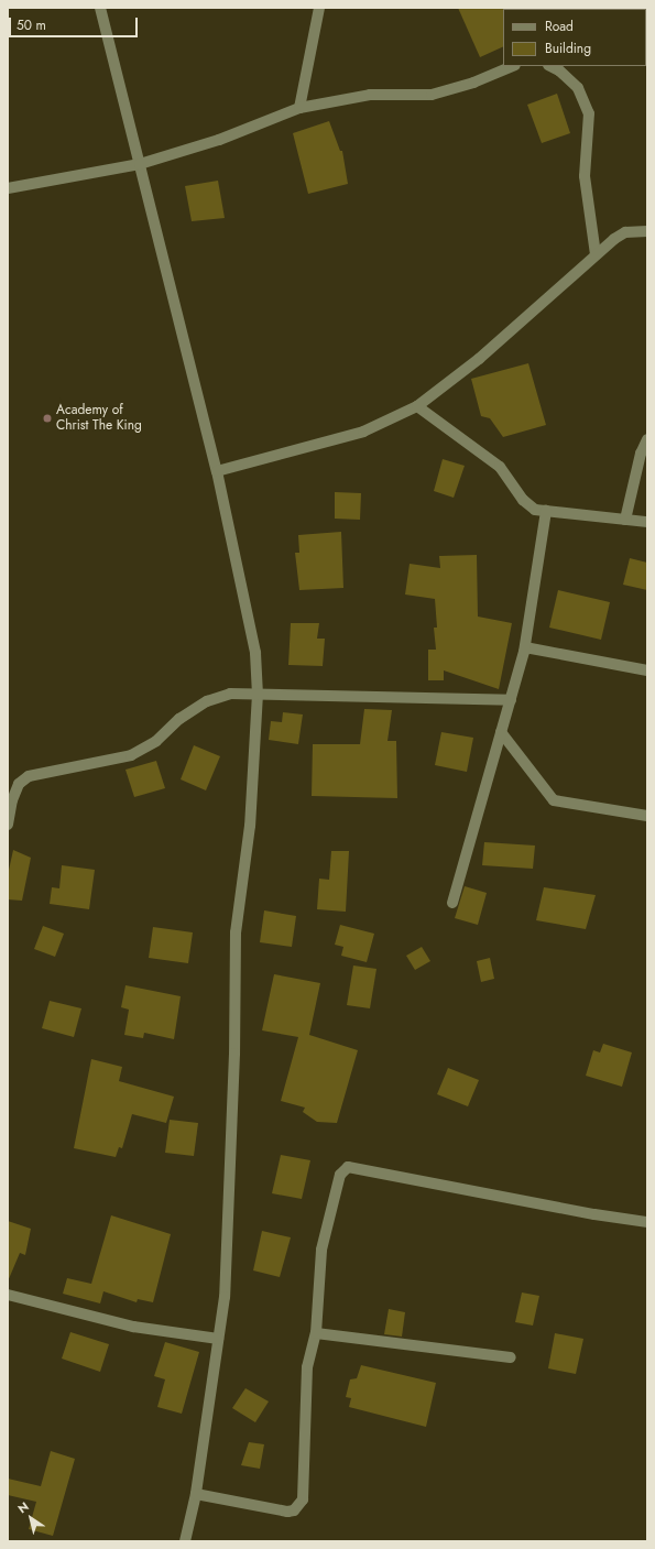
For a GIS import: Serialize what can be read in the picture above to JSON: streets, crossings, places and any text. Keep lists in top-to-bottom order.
{
  "places": ["Academy of Christ The King"],
  "legend": ["Road", "Building"],
  "scale_bar": "50 m",
  "north": "top left"
}
